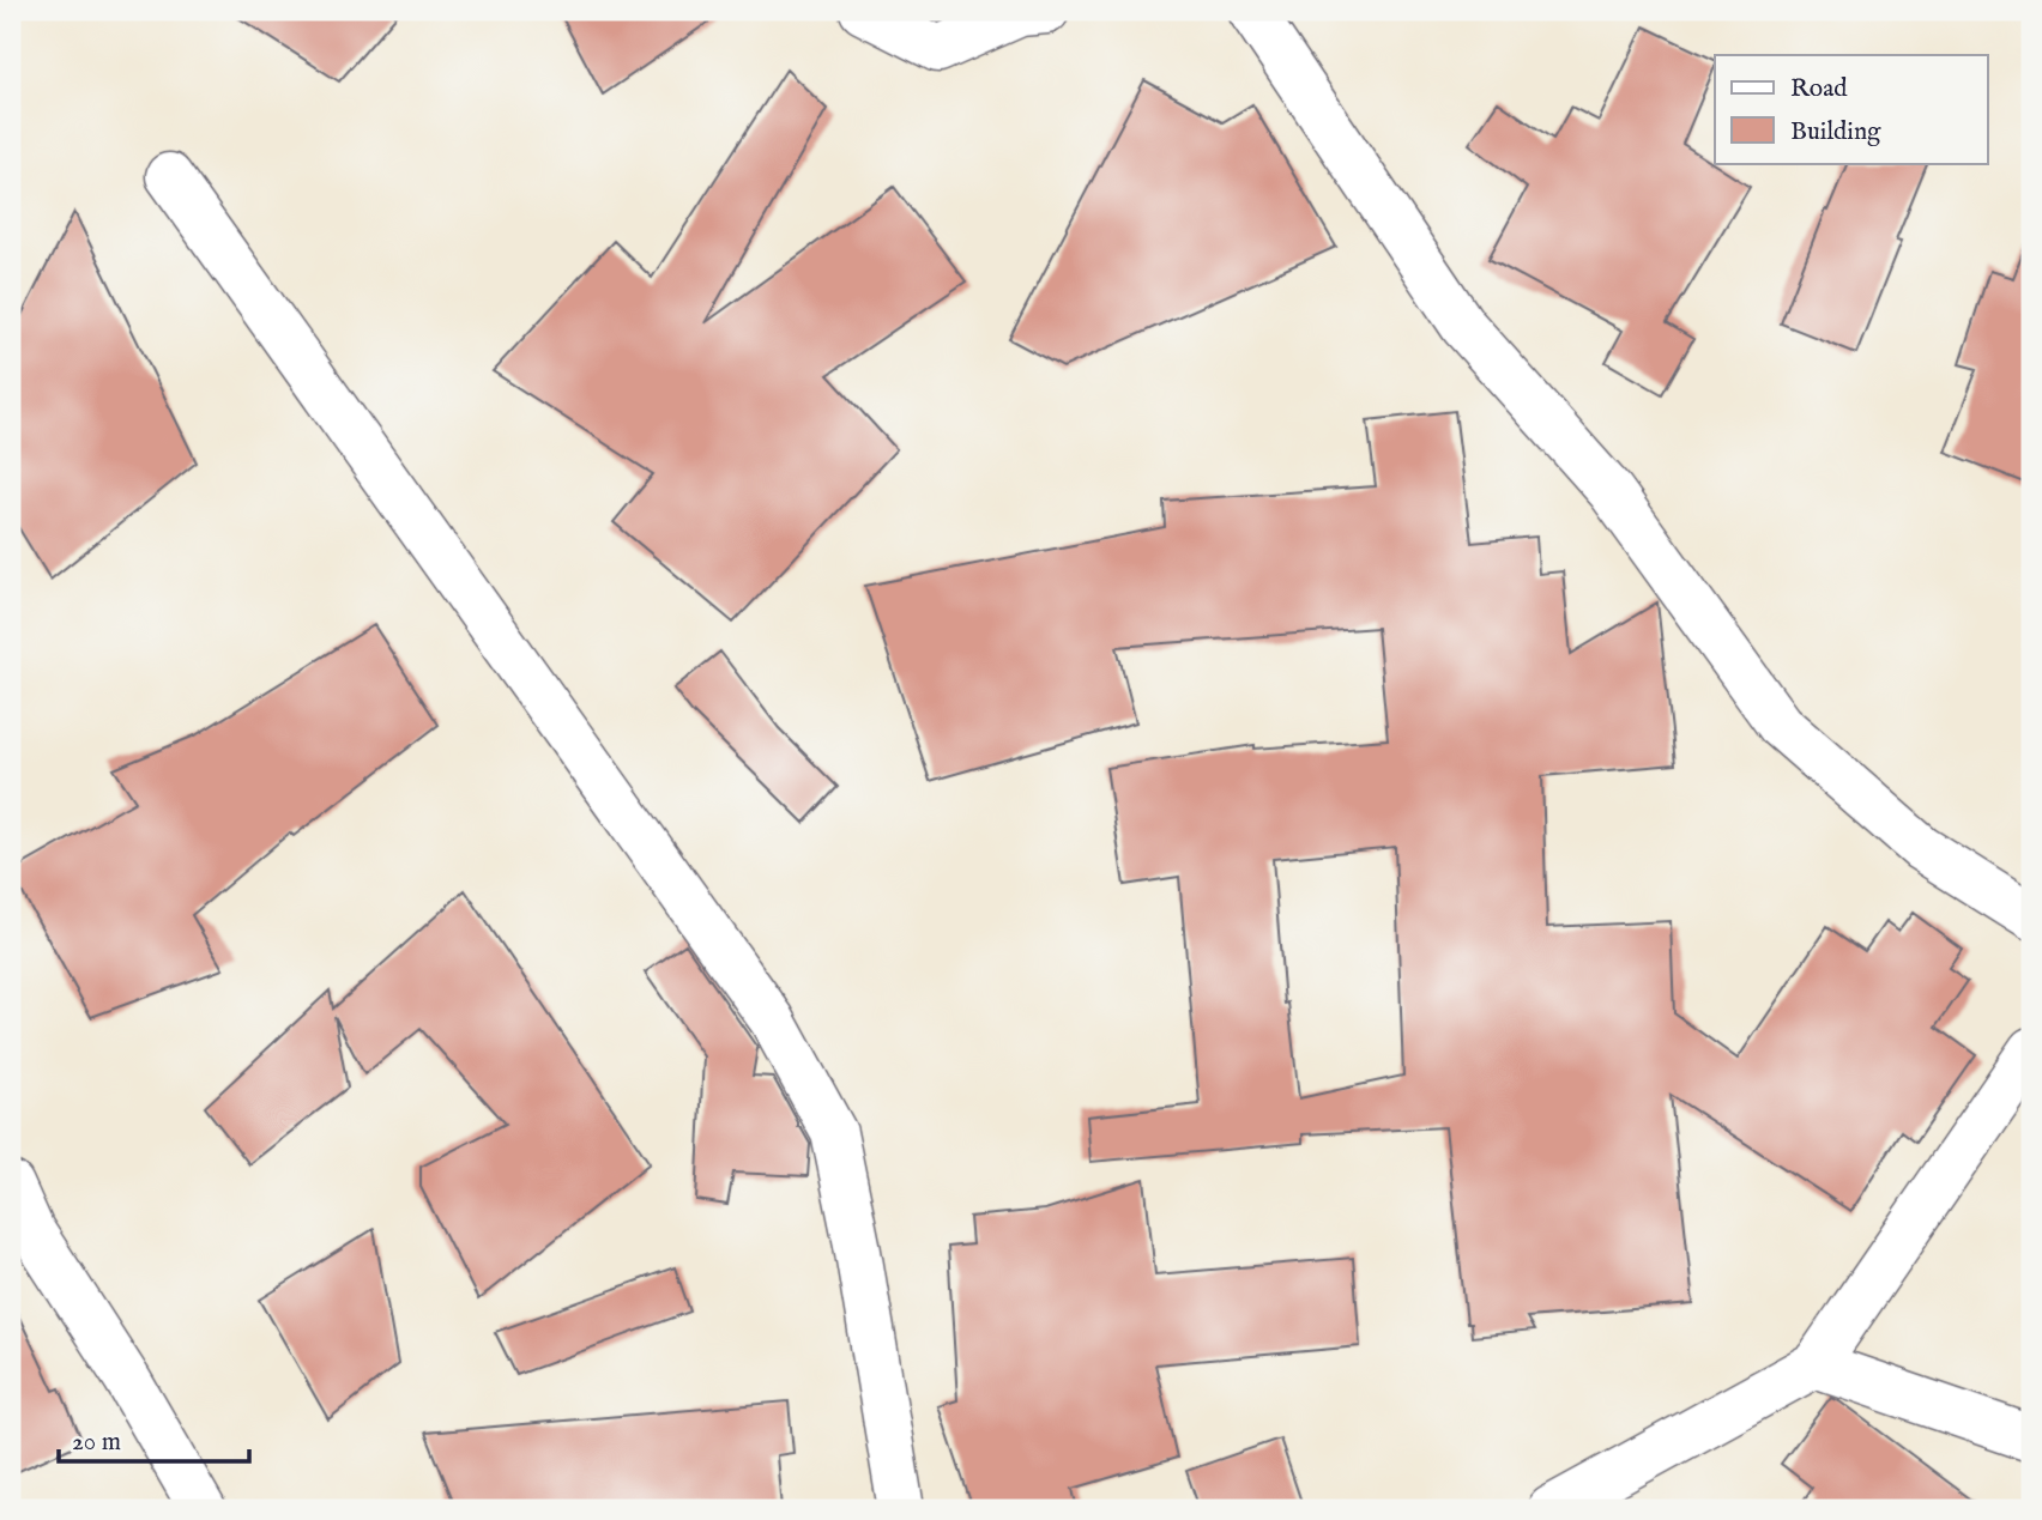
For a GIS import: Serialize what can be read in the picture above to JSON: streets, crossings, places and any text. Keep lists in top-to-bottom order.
{
  "legend": ["Road", "Building"],
  "scale_bar": "20 m"
}
